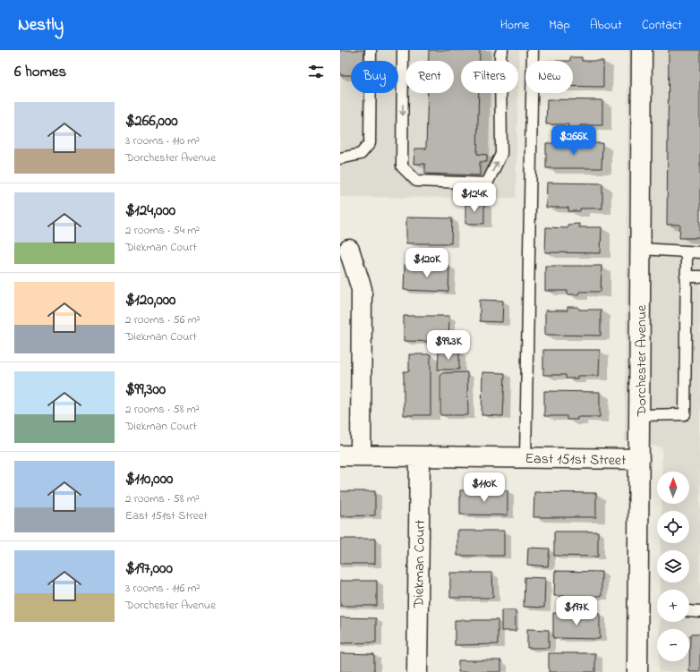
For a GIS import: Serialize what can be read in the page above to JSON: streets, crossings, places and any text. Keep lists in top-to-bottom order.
{
  "streets": {
    "street": ["Dorchester Avenue", "East 151st Street", "Diekman Court"]
  },
  "crossings": [
    ["Dorchester Avenue", "East 151st Street"],
    ["East 151st Street", "Diekman Court"]
  ],
  "north": "top",
  "page": {
    "header": "Nestly",
    "nav": [
      "Home",
      "Map",
      "About",
      "Contact"
    ],
    "heading": "6 homes",
    "chip": [
      "Buy",
      "Rent",
      "Filters",
      "New"
    ],
    "list": [
      {
        "name": "$266,000",
        "note": "3 rooms · 110 m² · Dorchester Avenue"
      },
      {
        "name": "$124,000",
        "note": "2 rooms · 54 m² · Diekman Court"
      },
      {
        "name": "$120,000",
        "note": "2 rooms · 56 m² · Diekman Court"
      },
      {
        "name": "$99,300",
        "note": "2 rooms · 58 m² · Diekman Court"
      },
      {
        "name": "$110,000",
        "note": "2 rooms · 58 m² · East 151st Street"
      },
      {
        "name": "$197,000",
        "note": "3 rooms · 116 m² · Dorchester Avenue"
      }
    ],
    "price": [
      "$266K",
      "$124K",
      "$120K",
      "$99.3K",
      "$110K",
      "$197K"
    ],
    "map_buttons": ["+", "−"]
  }
}
